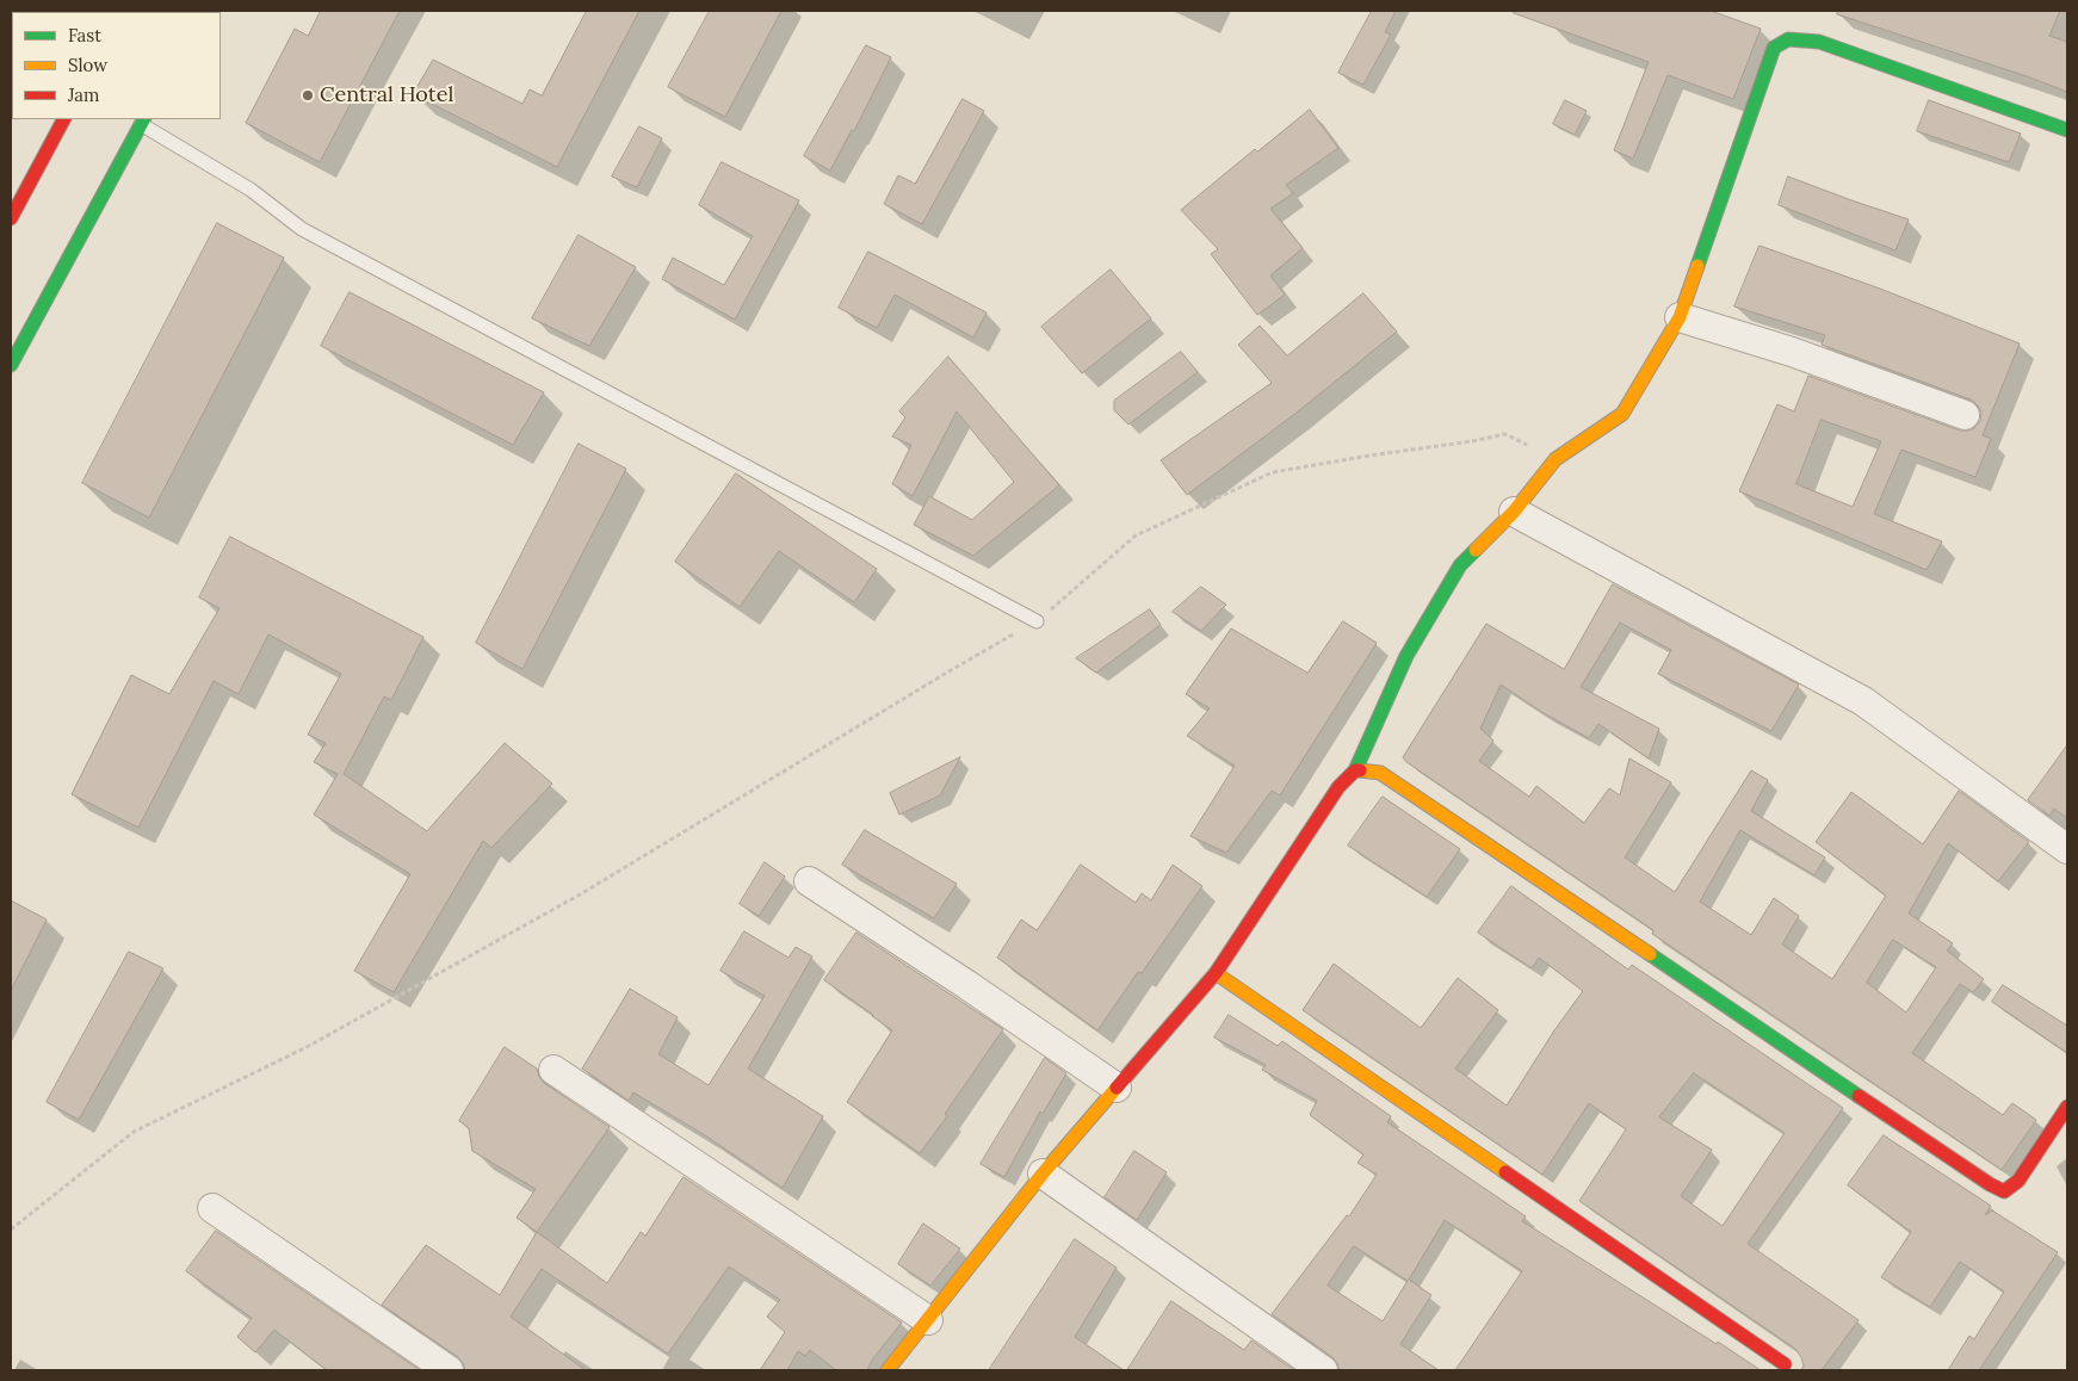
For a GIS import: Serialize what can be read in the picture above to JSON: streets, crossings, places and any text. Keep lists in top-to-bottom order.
{
  "places": ["Central Hotel"],
  "legend": ["Fast", "Slow", "Jam"]
}
